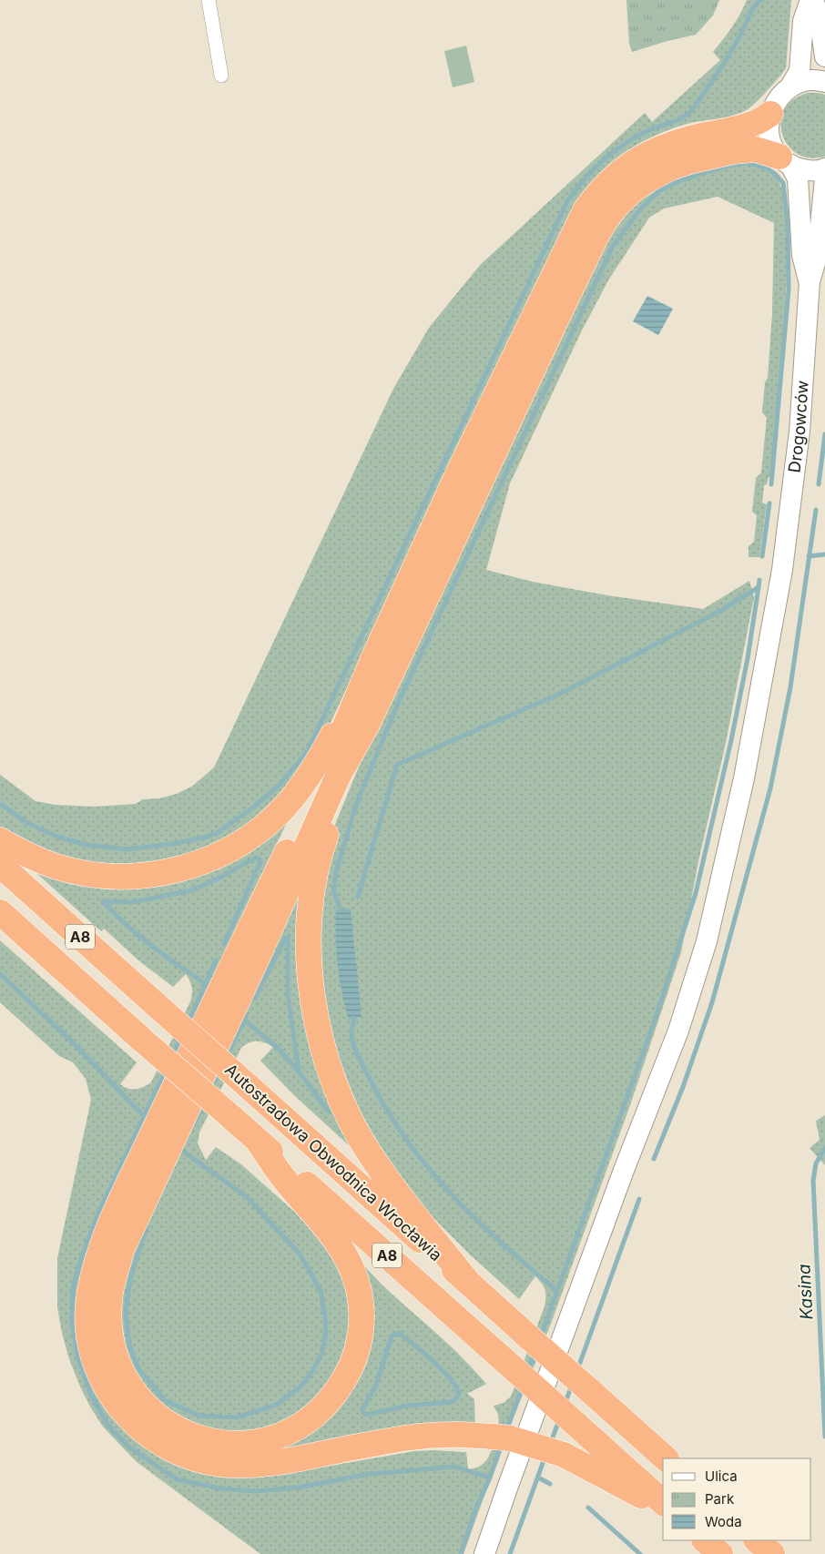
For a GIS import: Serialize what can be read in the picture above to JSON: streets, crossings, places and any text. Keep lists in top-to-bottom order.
{
  "streets": {
    "highway": ["A8", "Autostradowa Obwodnica Wrocławia"],
    "main road": ["Drogowców"]
  },
  "water": ["Kasina"],
  "legend": ["Ulica", "Park", "Woda"]
}
